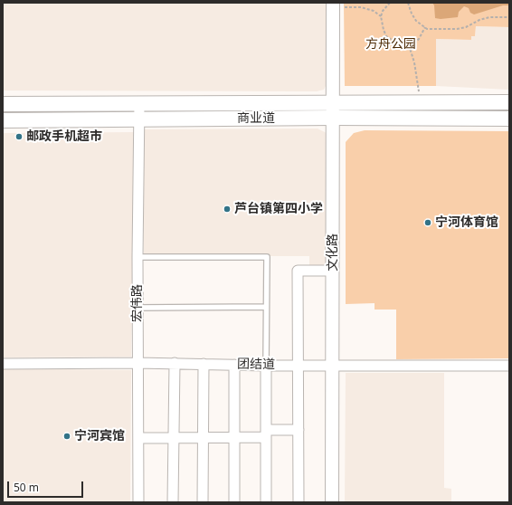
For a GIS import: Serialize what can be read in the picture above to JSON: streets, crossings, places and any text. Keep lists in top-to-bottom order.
{
  "streets": {
    "main road": ["商业道"],
    "street": ["文化路", "宏伟路", "团结道"]
  },
  "crossings": [
    ["商业道", "文化路"],
    ["商业道", "宏伟路"],
    ["文化路", "团结道"],
    ["宏伟路", "团结道"]
  ],
  "parks": ["方舟公园"],
  "places": [
    "邮政手机超市",
    "芦台镇第四小学",
    "宁河体育馆",
    "宁河宾馆"
  ],
  "scale_bar": "50 m"
}
